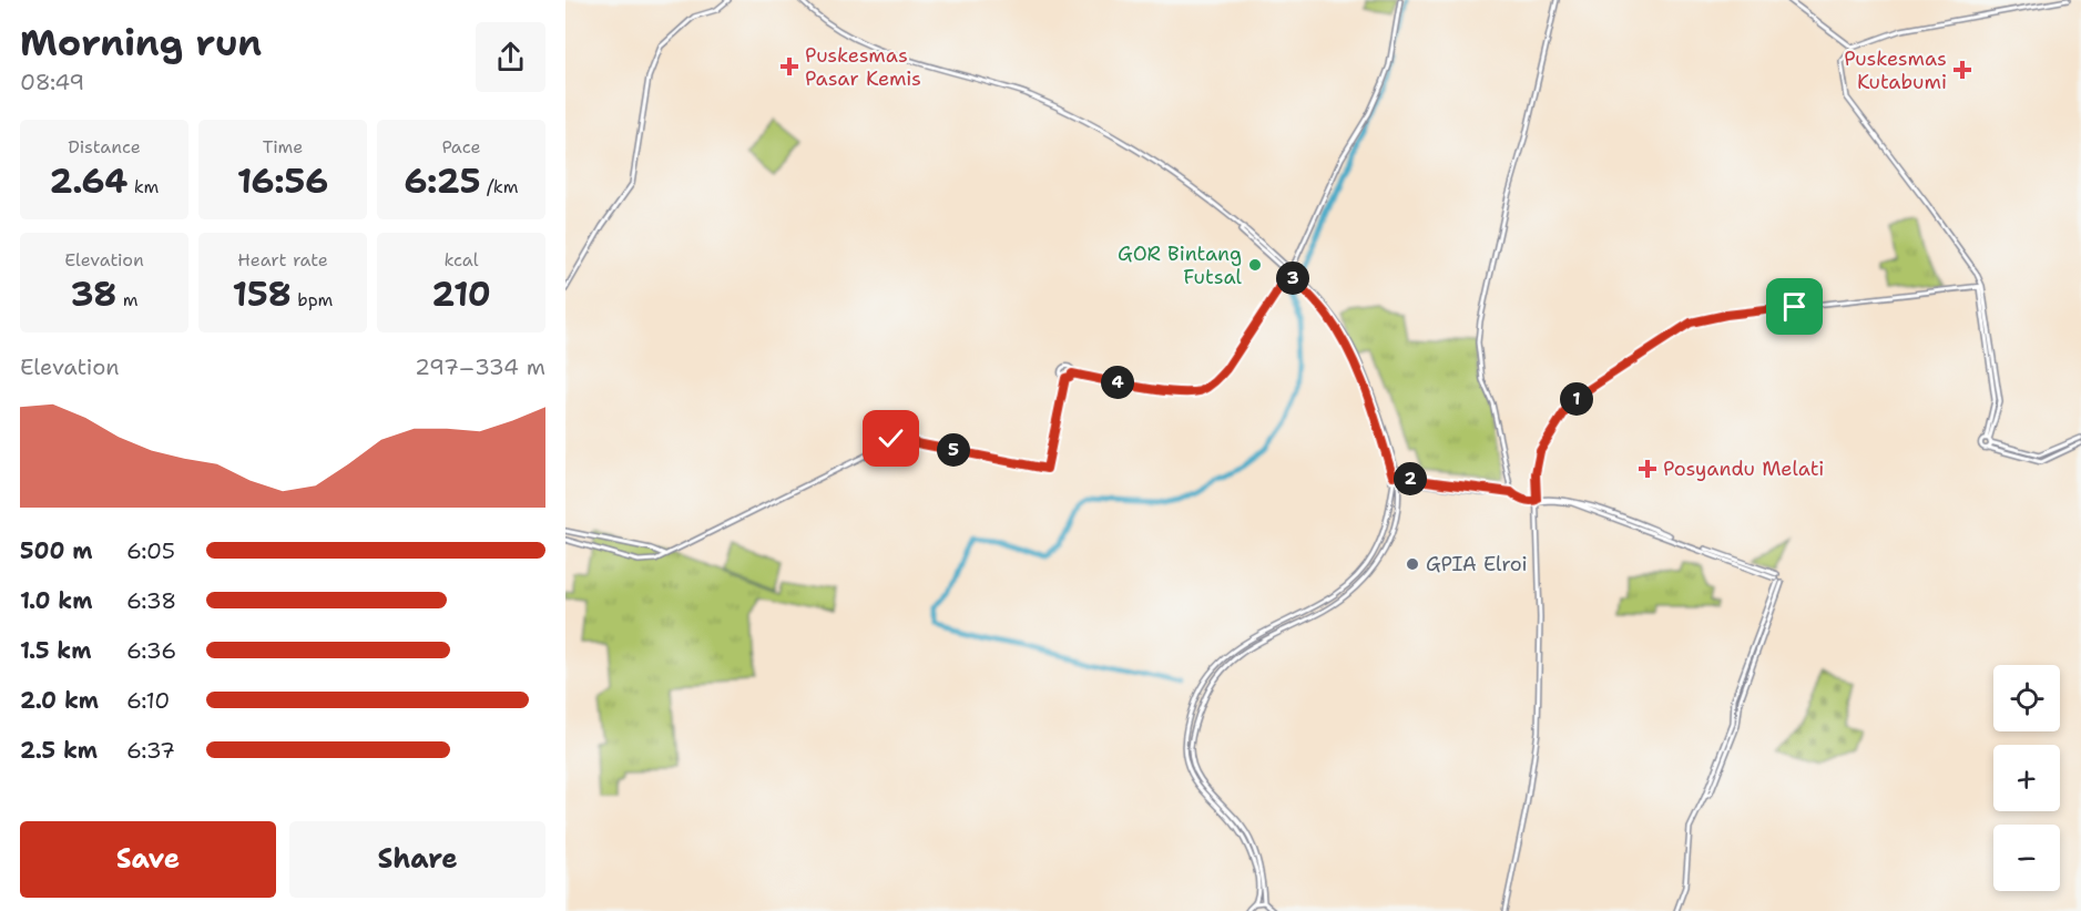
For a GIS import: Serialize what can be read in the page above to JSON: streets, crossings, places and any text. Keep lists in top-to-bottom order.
{
  "places": {
    "health": ["Puskesmas Pasar Kemis", "Puskesmas Kutabumi", "Posyandu Melati"],
    "other": ["GOR Bintang Futsal", "GPIA Elroi"]
  },
  "page": {
    "heading": ["Morning run", "08:49"],
    "stats": [
      ["Distance", "2.64 km"],
      ["Time", "16:56"],
      ["Pace", "6:25 /km"],
      ["Elevation", "38 m"],
      ["Heart rate", "158 bpm"],
      ["kcal", "210"]
    ],
    "pins": [
      "3",
      "4",
      "1",
      "5",
      "2"
    ],
    "chart": ["Elevation", "297–334 m"],
    "list": [
      {
        "name": "500 m",
        "note": "6:05"
      },
      {
        "name": "1.0 km",
        "note": "6:38"
      },
      {
        "name": "1.5 km",
        "note": "6:36"
      },
      {
        "name": "2.0 km",
        "note": "6:10"
      },
      {
        "name": "2.5 km",
        "note": "6:37"
      }
    ],
    "map_buttons": ["+", "−"],
    "buttons": ["Save", "Share"]
  }
}
